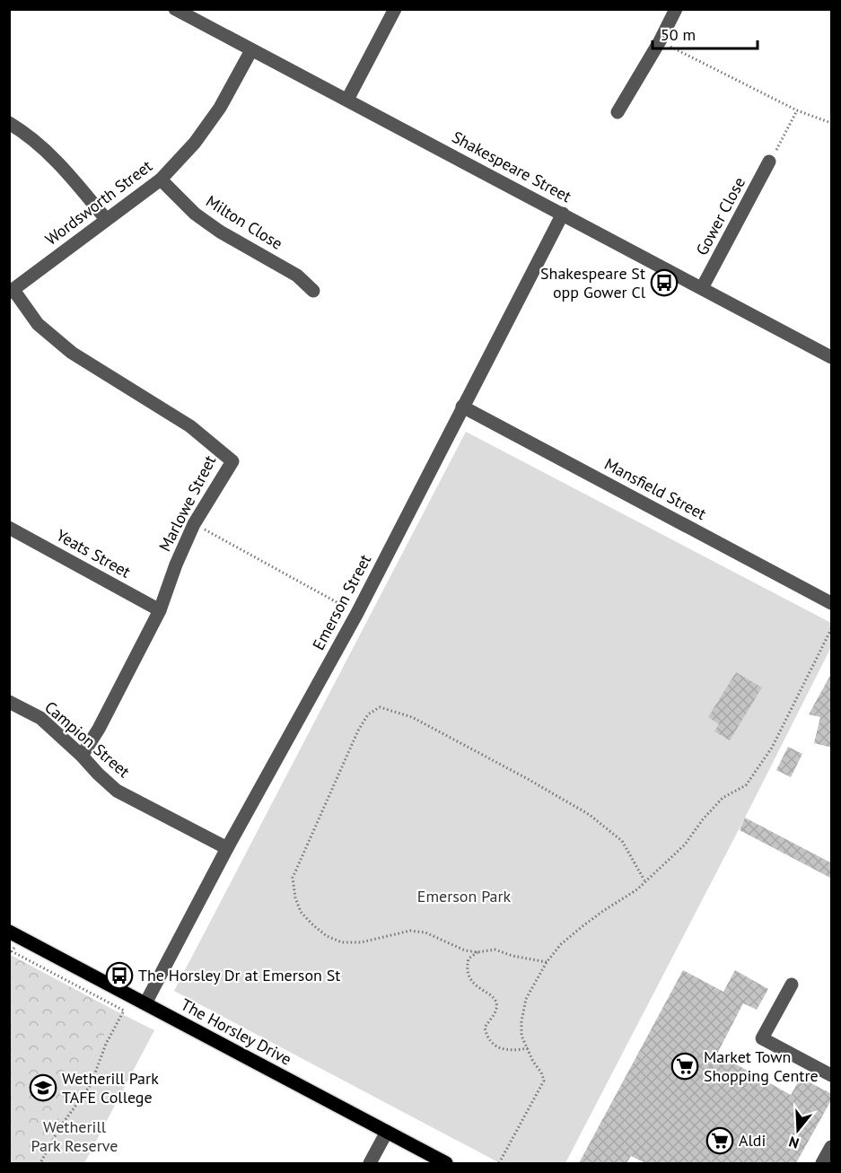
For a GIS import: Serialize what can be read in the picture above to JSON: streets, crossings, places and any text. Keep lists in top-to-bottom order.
{
  "streets": {
    "main road": ["The Horsley Drive"],
    "street": [
      "Shakespeare Street",
      "Wordsworth Street",
      "Gower Close",
      "Milton Close",
      "Mansfield Street",
      "Marlowe Street",
      "Yeats Street",
      "Emerson Street",
      "Campion Street"
    ]
  },
  "crossings": [
    ["Shakespeare Street", "Wordsworth Street"],
    ["Shakespeare Street", "Gower Close"],
    ["Shakespeare Street", "Emerson Street"],
    ["Wordsworth Street", "Milton Close"],
    ["Wordsworth Street", "Marlowe Street"],
    ["Mansfield Street", "Emerson Street"],
    ["Marlowe Street", "Yeats Street"],
    ["Marlowe Street", "Campion Street"],
    ["Emerson Street", "Campion Street"],
    ["Emerson Street", "The Horsley Drive"]
  ],
  "parks": ["Emerson Park", "Wetherill Park Reserve"],
  "places": {
    "bus stop": ["Shakespeare St opp Gower Cl", "The Horsley Dr at Emerson St"],
    "supermarket": ["Market Town Shopping Centre", "Aldi"],
    "school or university": ["Wetherill Park TAFE College"]
  },
  "scale_bar": "50 m",
  "north": "bottom"
}
